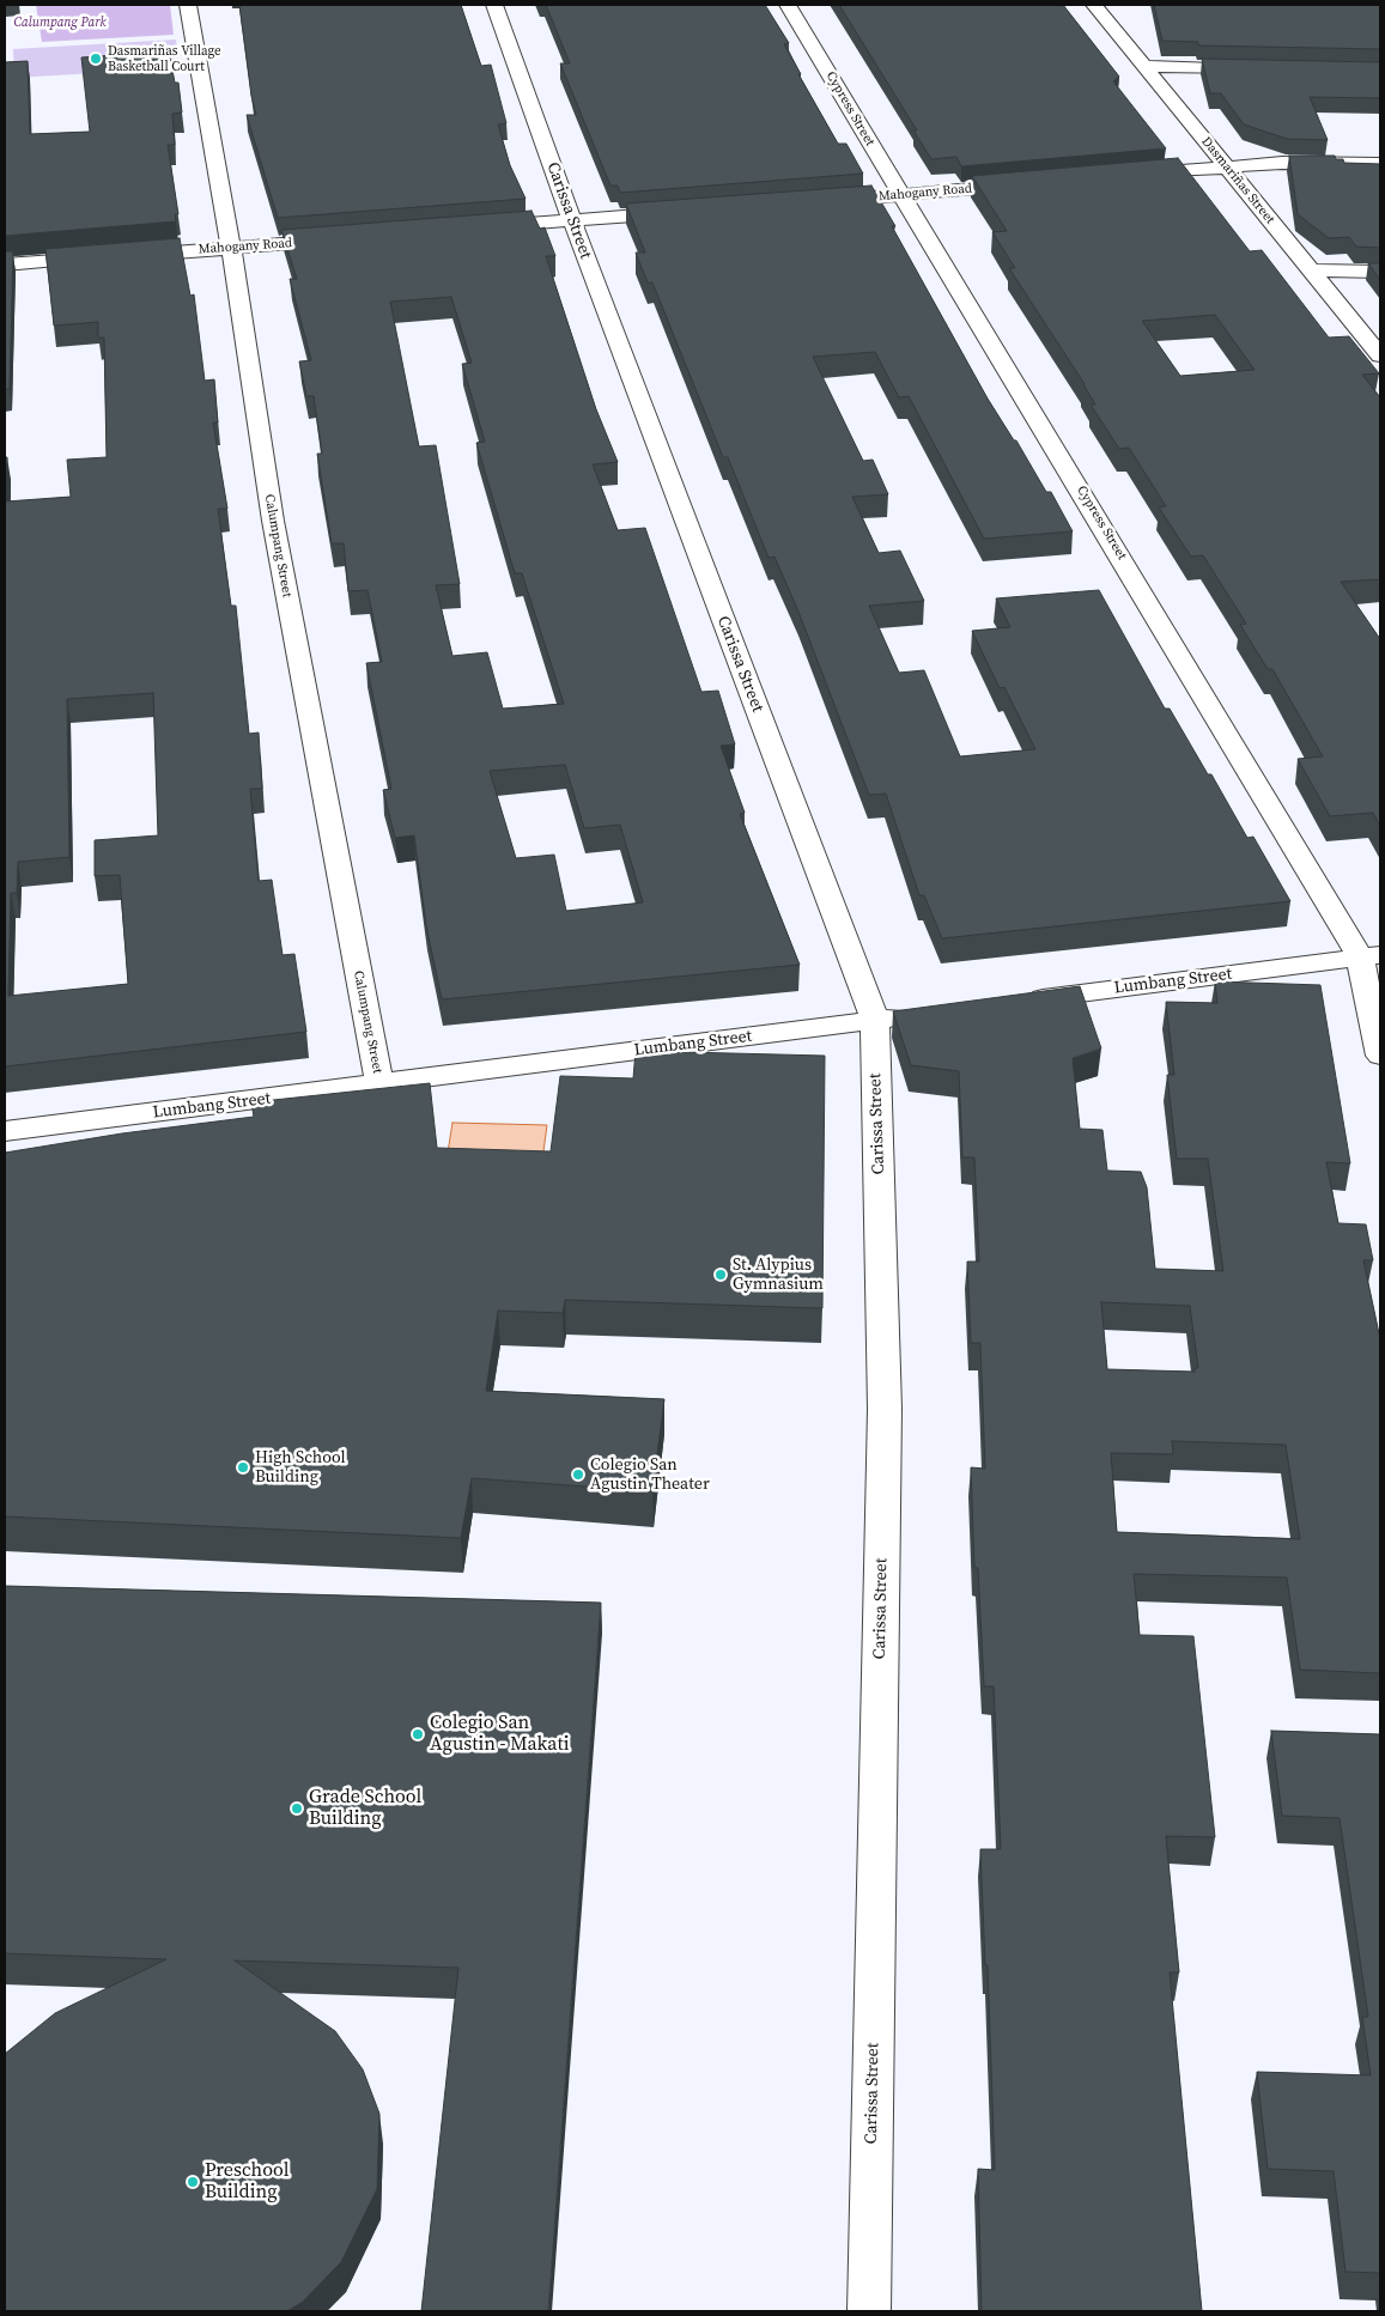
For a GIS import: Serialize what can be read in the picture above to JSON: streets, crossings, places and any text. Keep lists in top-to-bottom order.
{
  "streets": {
    "street": [
      "Cypress Street",
      "Dasmariñas Street",
      "Mahogany Road",
      "Carissa Street",
      "Calumpang Street",
      "Lumbang Street"
    ]
  },
  "crossings": [
    ["Cypress Street", "Mahogany Road"],
    ["Cypress Street", "Lumbang Street"],
    ["Mahogany Road", "Calumpang Street"],
    ["Carissa Street", "Lumbang Street"],
    ["Calumpang Street", "Lumbang Street"]
  ],
  "parks": ["Calumpang Park"],
  "places": [
    "Dasmariñas Village Basketball Court",
    "St. Alypius Gymnasium",
    "High School Building",
    "Colegio San Agustin Theater",
    "Colegio San Agustin - Makati",
    "Grade School Building",
    "Preschool Building"
  ]
}
